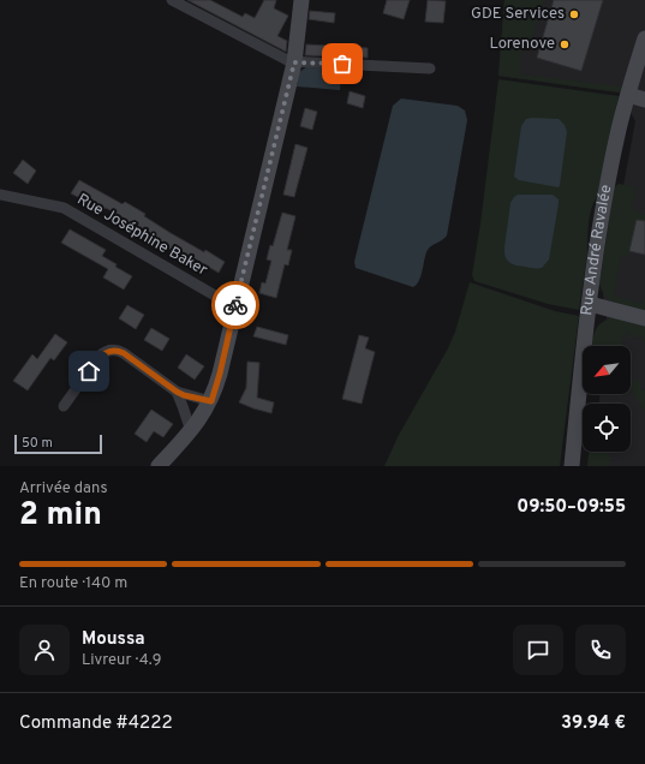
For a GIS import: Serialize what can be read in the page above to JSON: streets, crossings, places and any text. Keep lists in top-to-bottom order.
{
  "streets": {
    "street": ["Rue Joséphine Baker", "Rue André Ravalée"]
  },
  "places": ["GDE Services", "Lorenove"],
  "scale_bar": "50 m",
  "north": "bottom left",
  "page": {
    "scale": "50 m",
    "heading": ["2 min", "Arrivée dans", "09:50–09:55"],
    "panel": [
      "Moussa",
      "Livreur · 4.9",
      "Commande #4222",
      "39.94 €"
    ],
    "bar": "En route · 140 m"
  }
}
